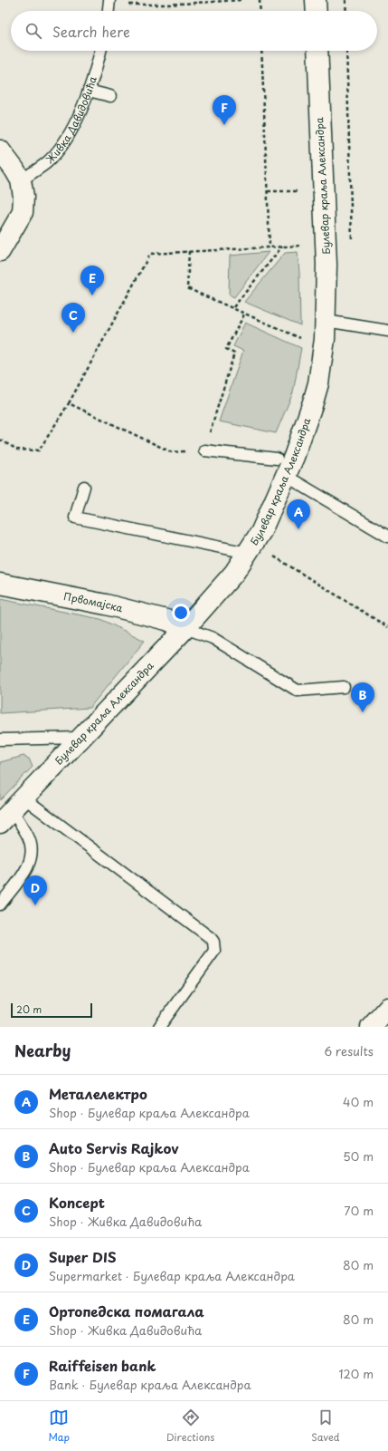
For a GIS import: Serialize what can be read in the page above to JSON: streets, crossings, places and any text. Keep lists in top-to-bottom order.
{
  "streets": {
    "main road": ["Булевар краља Александра", "Првомајска"],
    "lane": ["Живка Давидовића"]
  },
  "crossings": [
    ["Булевар краља Александра", "Првомајска"]
  ],
  "scale_bar": "20 m",
  "page": {
    "search": "Search here",
    "pins": [
      "F",
      "E",
      "C",
      "A",
      "B",
      "D"
    ],
    "scale": "20 m",
    "heading": ["Nearby", "6 results"],
    "list": [
      {
        "mark": "A",
        "name": "Металелектро",
        "note": "Shop · Булевар краља Александра",
        "value": "40 m"
      },
      {
        "mark": "B",
        "name": "Auto Servis Rajkov",
        "note": "Shop · Булевар краља Александра",
        "value": "50 m"
      },
      {
        "mark": "C",
        "name": "Koncept",
        "note": "Shop · Живка Давидовића",
        "value": "70 m"
      },
      {
        "mark": "D",
        "name": "Super DIS",
        "note": "Supermarket · Булевар краља Александра",
        "value": "80 m"
      },
      {
        "mark": "E",
        "name": "Ортопедска помагала",
        "note": "Shop · Живка Давидовића",
        "value": "80 m"
      },
      {
        "mark": "F",
        "name": "Raiffeisen bank",
        "note": "Bank · Булевар краља Александра",
        "value": "120 m"
      }
    ],
    "nav": ["Map", "Directions", "Saved"]
  }
}
